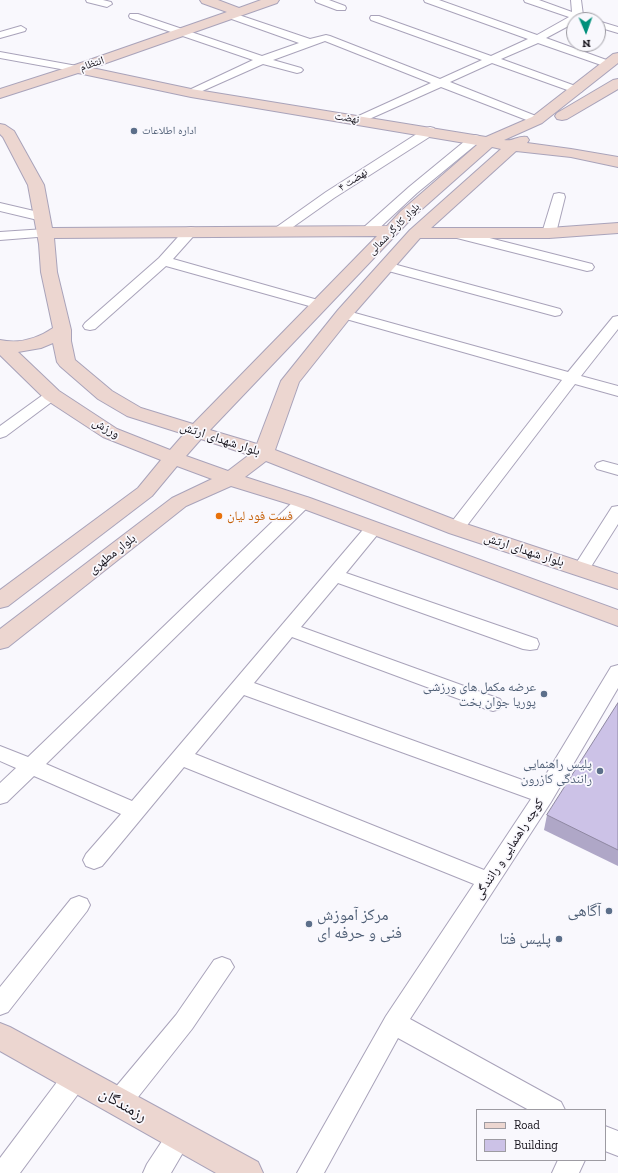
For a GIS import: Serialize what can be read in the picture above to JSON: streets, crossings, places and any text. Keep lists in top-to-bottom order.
{
  "streets": {
    "main road": [
      "انتظام",
      "نهضت",
      "بلوار کارگر شمالی",
      "ورزش",
      "بلوار شهدای ارتش",
      "بلوار مطهری",
      "رزمندگان"
    ],
    "street": ["نهضت ۴", "کوچه راهنمایی و رانندگی"]
  },
  "crossings": [
    ["انتظام", "نهضت"],
    ["نهضت", "نهضت ۴"],
    ["نهضت", "بلوار کارگر شمالی"],
    ["بلوار کارگر شمالی", "ورزش"],
    ["بلوار کارگر شمالی", "بلوار شهدای ارتش"],
    ["بلوار کارگر شمالی", "بلوار مطهری"],
    ["ورزش", "بلوار شهدای ارتش"],
    ["ورزش", "بلوار مطهری"],
    ["بلوار شهدای ارتش", "بلوار مطهری"]
  ],
  "places": [
    "اداره اطلاعات",
    "فست فود لیان",
    "عرضه مکمل های ورزشی پوریا جوان بخت",
    "پلیس راهنمایی رانندگی کازرون",
    "آگاهی",
    "مرکز آموزش فنی و حرفه ای",
    "پلیس فتا"
  ],
  "legend": ["Road", "Building"],
  "north": "bottom"
}
